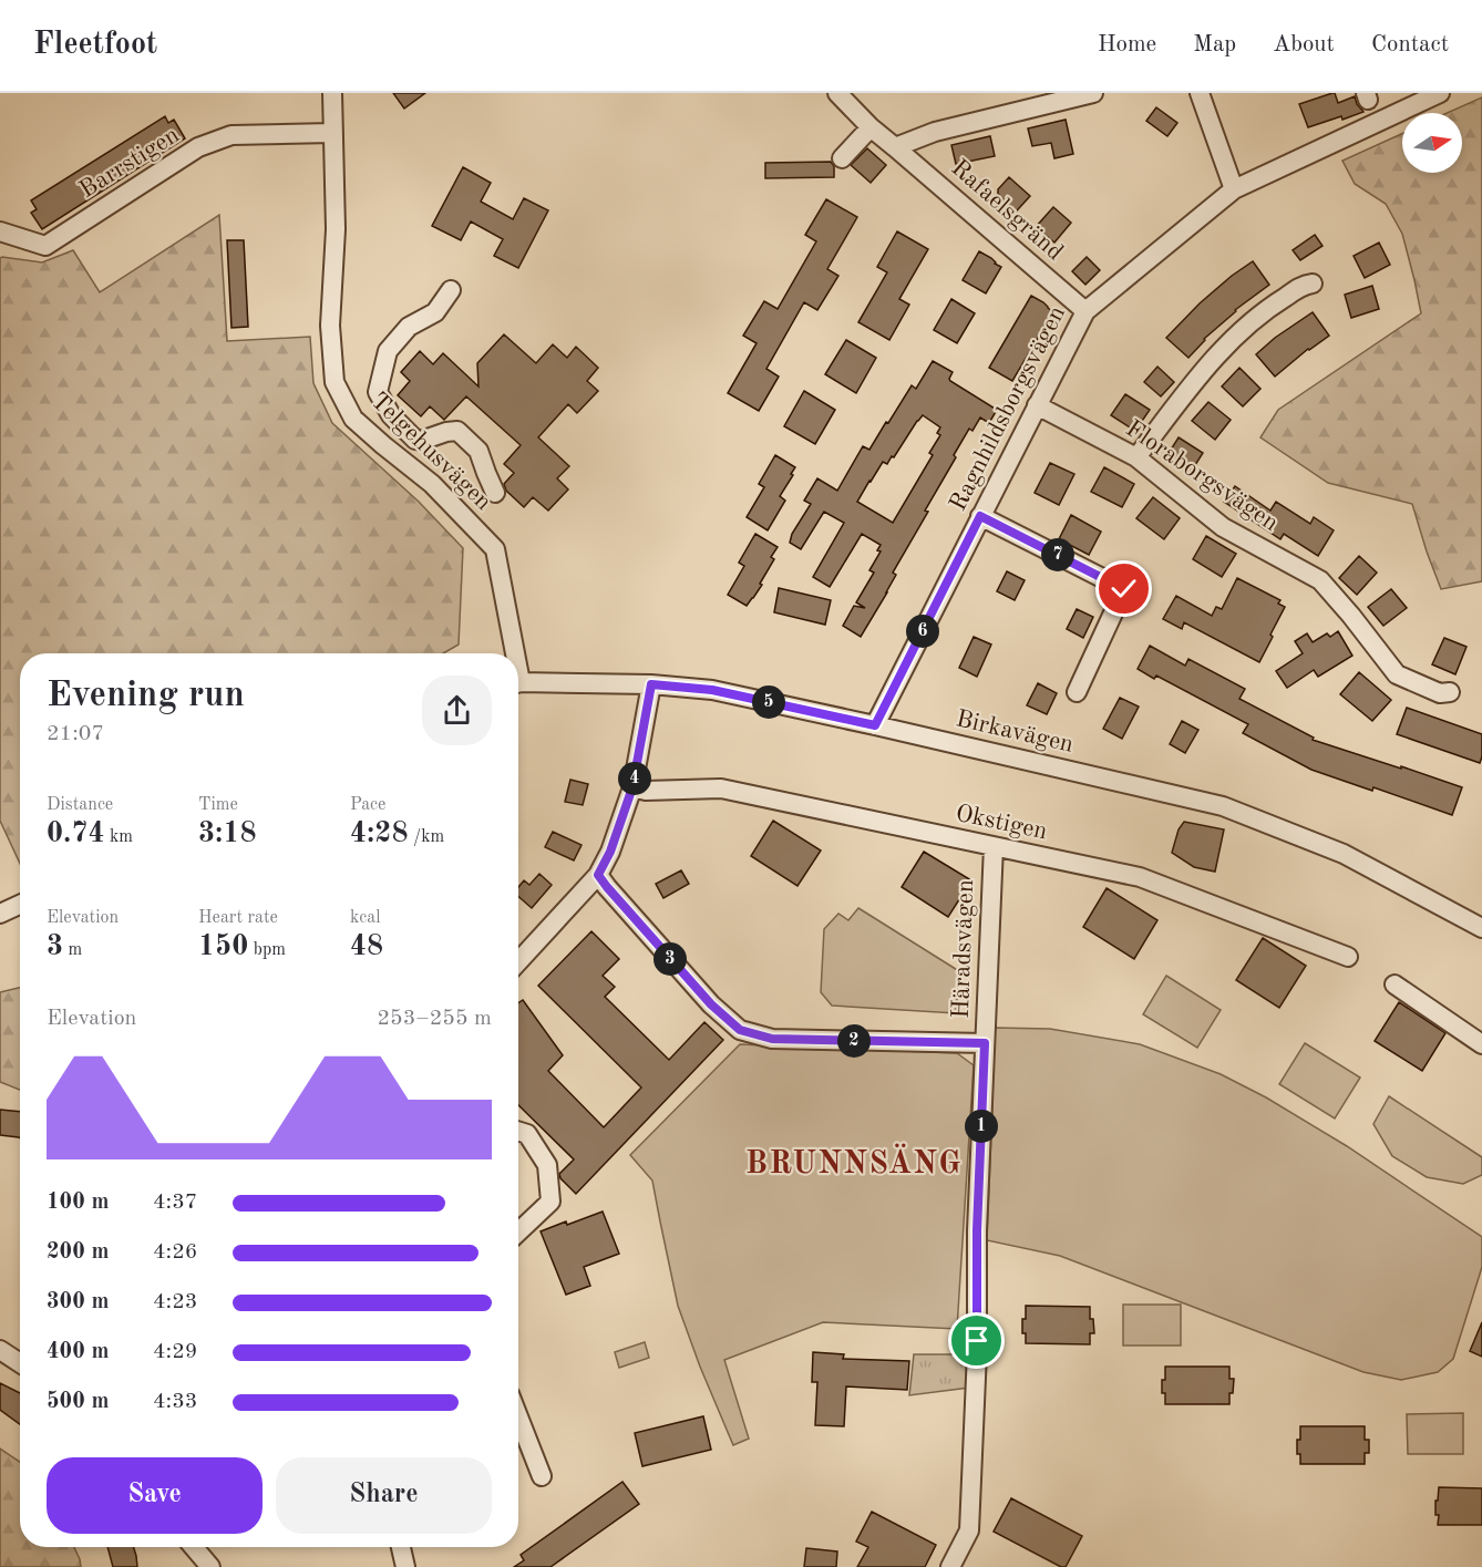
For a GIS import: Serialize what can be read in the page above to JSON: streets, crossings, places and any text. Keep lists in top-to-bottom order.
{
  "streets": {
    "street": [
      "Barrstigen",
      "Rafaelsgränd",
      "Ragnhildsborgsvägen",
      "Telgehusvägen",
      "Floraborgsvägen",
      "Birkavägen",
      "Okstigen",
      "Häradsvägen"
    ]
  },
  "crossings": [
    ["Barrstigen", "Telgehusvägen"],
    ["Rafaelsgränd", "Ragnhildsborgsvägen"],
    ["Ragnhildsborgsvägen", "Floraborgsvägen"],
    ["Ragnhildsborgsvägen", "Birkavägen"],
    ["Okstigen", "Häradsvägen"]
  ],
  "districts": ["BRUNNSÄNG"],
  "north": "right",
  "page": {
    "header": "Fleetfoot",
    "nav": [
      "Home",
      "Map",
      "About",
      "Contact"
    ],
    "pins": [
      "7",
      "6",
      "5",
      "4",
      "3",
      "2",
      "1"
    ],
    "heading": ["Evening run", "21:07"],
    "stats": [
      ["Distance", "0.74 km"],
      ["Time", "3:18"],
      ["Pace", "4:28 /km"],
      ["Elevation", "3 m"],
      ["Heart rate", "150 bpm"],
      ["kcal", "48"]
    ],
    "chart": ["Elevation", "253–255 m"],
    "list": [
      {
        "name": "100 m",
        "note": "4:37"
      },
      {
        "name": "200 m",
        "note": "4:26"
      },
      {
        "name": "300 m",
        "note": "4:23"
      },
      {
        "name": "400 m",
        "note": "4:29"
      },
      {
        "name": "500 m",
        "note": "4:33"
      }
    ],
    "buttons": ["Save", "Share"]
  }
}
